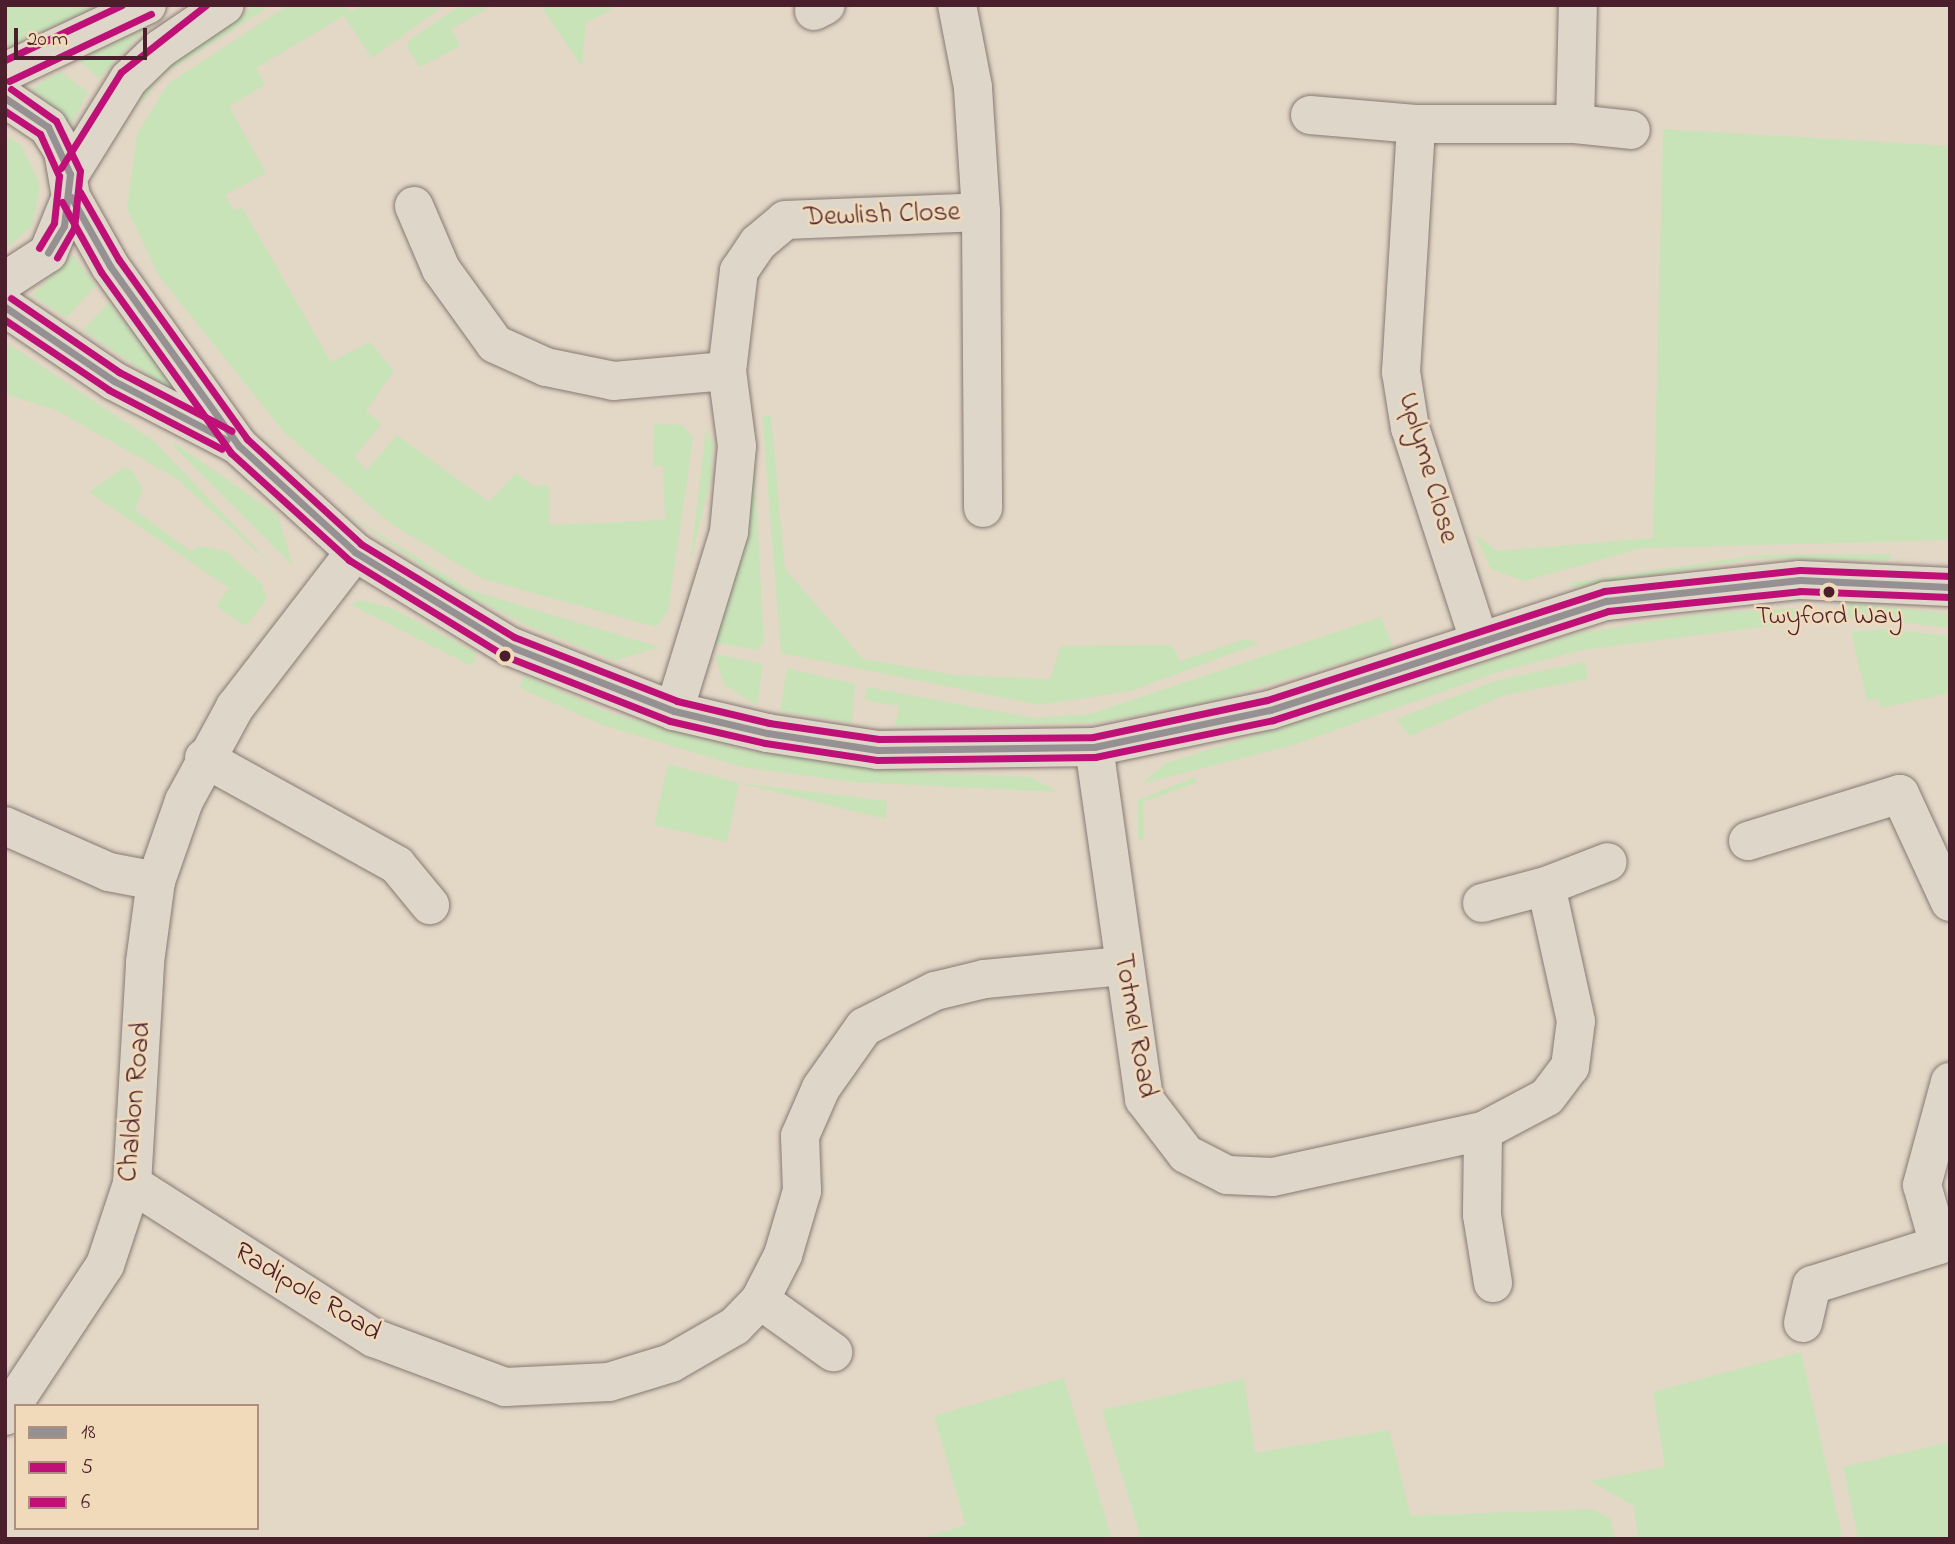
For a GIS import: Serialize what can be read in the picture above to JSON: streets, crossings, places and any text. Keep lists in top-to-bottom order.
{
  "streets": {
    "street": [
      "Dewlish Close",
      "Uplyme Close",
      "Totmel Road",
      "Chaldon Road",
      "Radipole Road"
    ]
  },
  "crossings": [
    ["Totmel Road", "Radipole Road"],
    ["Chaldon Road", "Radipole Road"]
  ],
  "places": ["Twyford Way"],
  "lines": ["transit line 6", "transit line 5", "transit line 18"],
  "legend": ["18", "5", "6"],
  "scale_bar": "20 m"
}
